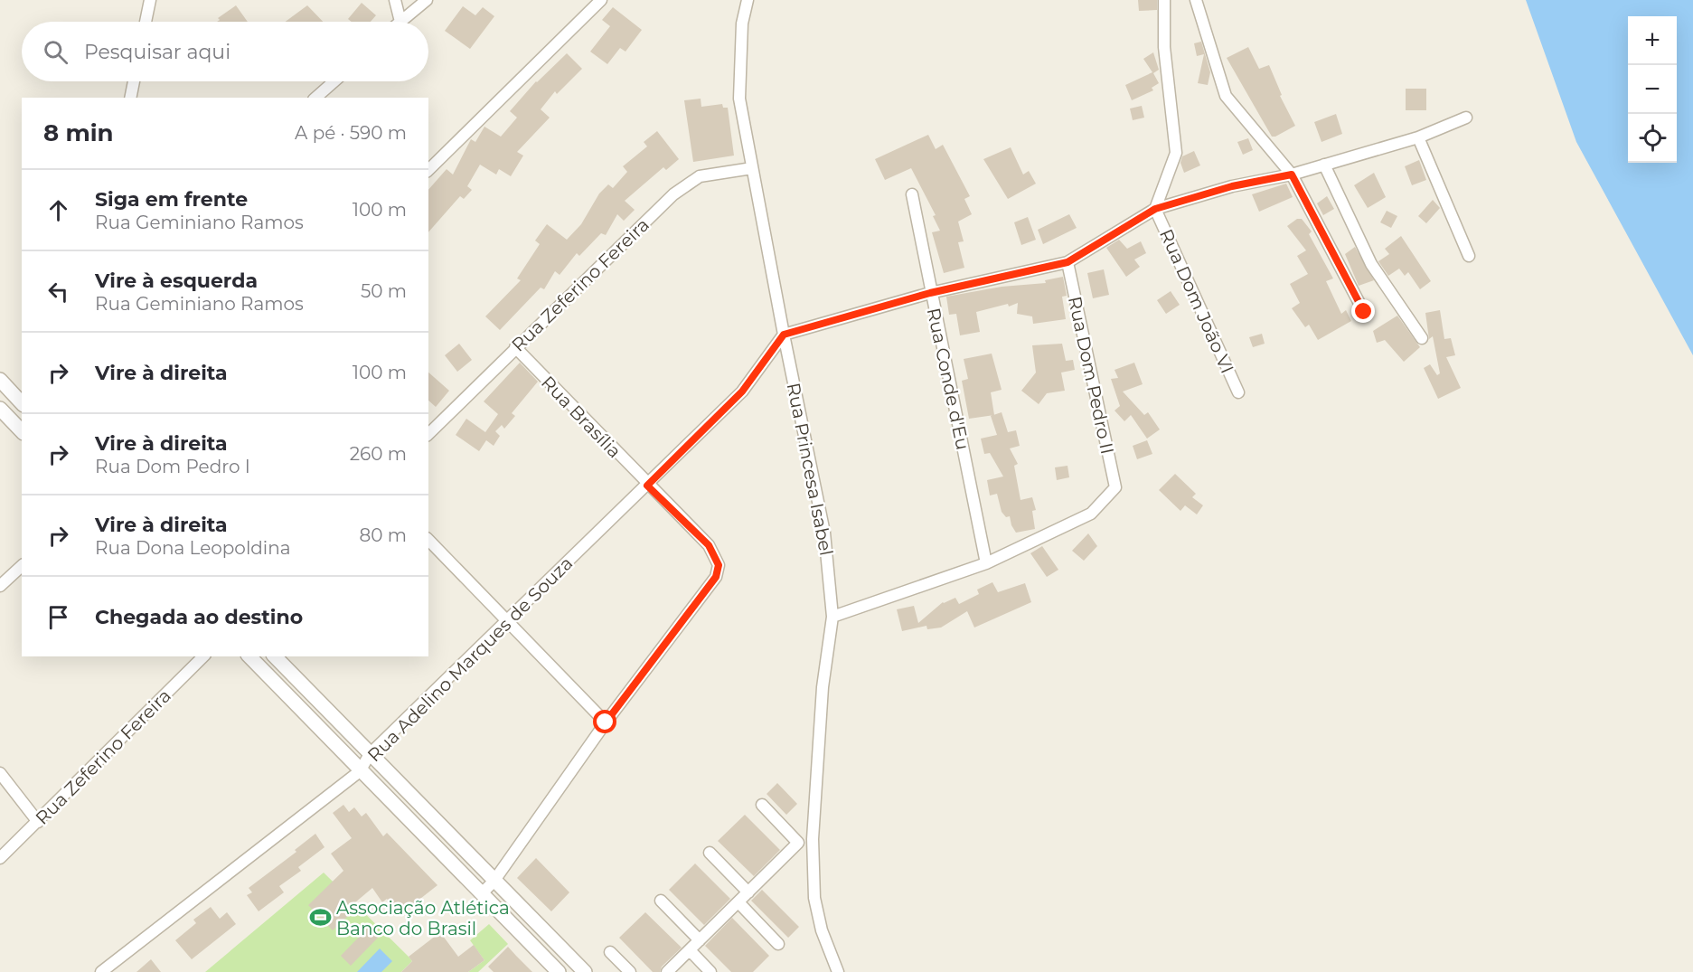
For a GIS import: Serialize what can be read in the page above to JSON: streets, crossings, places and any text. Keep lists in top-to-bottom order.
{
  "streets": {
    "street": [
      "Rua Zeferino Fereira",
      "Rua Dom João VI",
      "Rua Dom Pedro II",
      "Rua Conde d'Eu",
      "Rua Brasília",
      "Rua Princesa Isabel",
      "Rua Adelino Marques de Souza"
    ]
  },
  "crossings": [
    ["Rua Zeferino Fereira", "Rua Brasília"],
    ["Rua Zeferino Fereira", "Rua Princesa Isabel"],
    ["Rua Dom Pedro II", "Rua Conde d'Eu"],
    ["Rua Brasília", "Rua Adelino Marques de Souza"],
    ["Rua Princesa Isabel", "Rua Adelino Marques de Souza"]
  ],
  "places": {
    "sports": ["Associação Atlética Banco do Brasil"]
  },
  "page": {
    "map_buttons": ["+", "−"],
    "search": "Pesquisar aqui",
    "heading": ["8 min", "A pé · 590 m"],
    "list": [
      ["Siga em frente", "Rua Geminiano Ramos", "100 m"],
      ["Vire à esquerda", "Rua Geminiano Ramos", "50 m"],
      ["Vire à direita", "100 m"],
      ["Vire à direita", "Rua Dom Pedro I", "260 m"],
      ["Vire à direita", "Rua Dona Leopoldina", "80 m"],
      "Chegada ao destino"
    ]
  }
}
